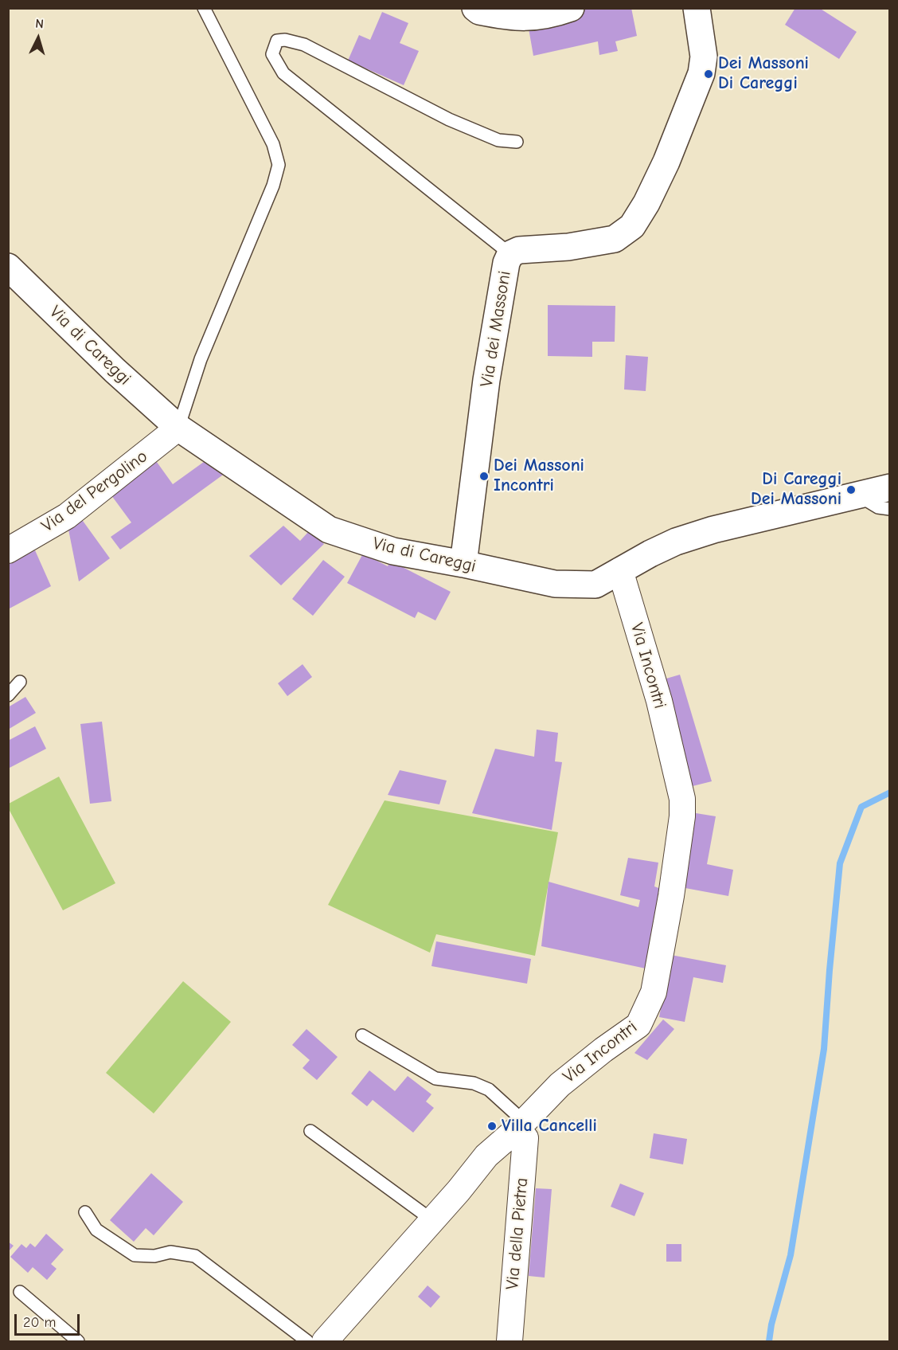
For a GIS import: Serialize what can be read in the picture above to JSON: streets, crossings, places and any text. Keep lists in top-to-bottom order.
{
  "streets": {
    "street": [
      "Via dei Massoni",
      "Via di Careggi",
      "Via del Pergolino",
      "Via Incontri",
      "Via della Pietra"
    ]
  },
  "crossings": [
    ["Via dei Massoni", "Via di Careggi"],
    ["Via di Careggi", "Via del Pergolino"],
    ["Via di Careggi", "Via Incontri"],
    ["Via Incontri", "Via della Pietra"]
  ],
  "places": [
    "Dei Massoni Di Careggi",
    "Dei Massoni Incontri",
    "Di Careggi Dei Massoni",
    "Villa Cancelli"
  ],
  "scale_bar": "20 m",
  "north": "top"
}
